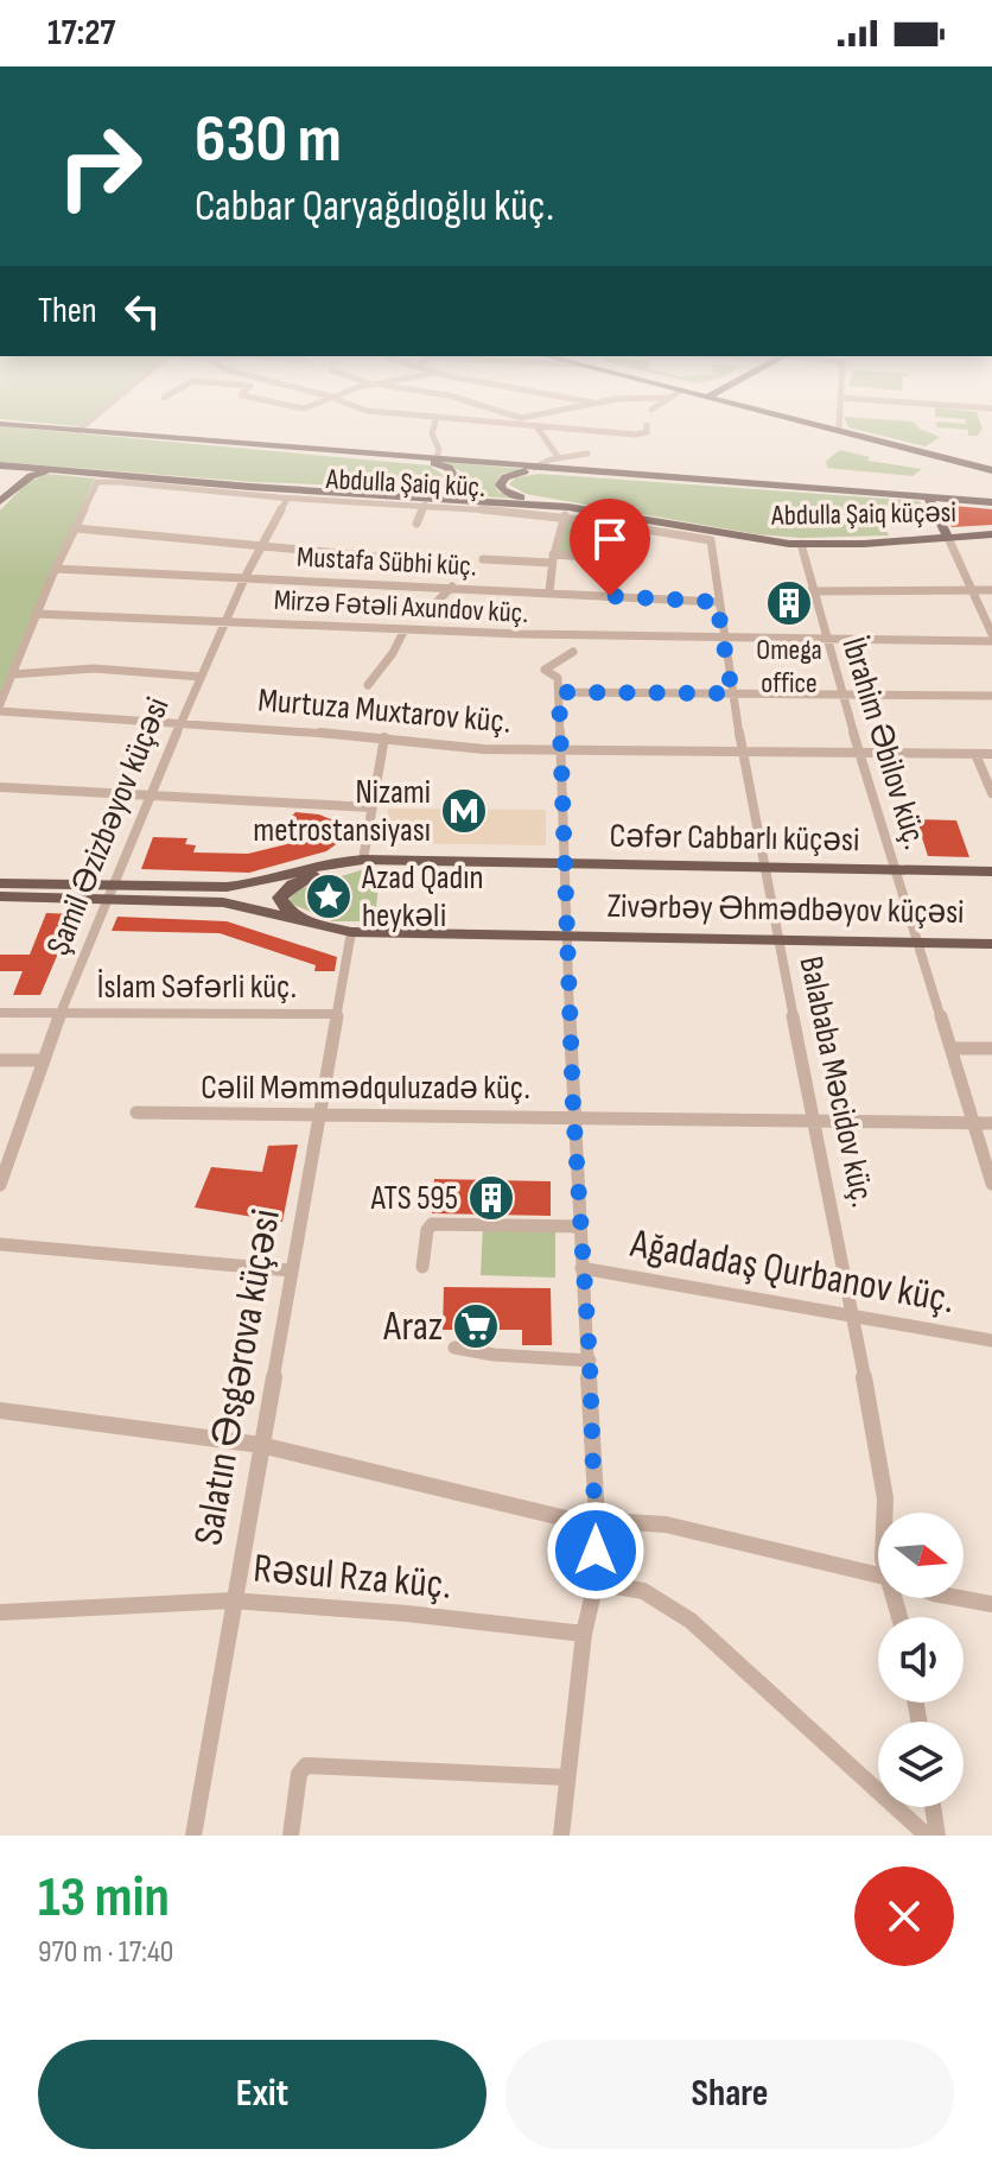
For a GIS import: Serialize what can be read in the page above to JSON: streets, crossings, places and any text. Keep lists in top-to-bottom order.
{
  "streets": {
    "main road": ["Abdulla Şaiq küçəsi", "Cəfər Cabbarlı küçəsi", "Zivərbəy Əhmədbəyov küçəsi"],
    "street": [
      "Abdulla Şaiq küç.",
      "Mustafa Sübhi küç.",
      "Mirzə Fətəli Axundov küç.",
      "Murtuza Muxtarov küç.",
      "İbrahim Əbilov küç.",
      "Şamil Əzizbəyov küçəsi",
      "İslam Səfərli küç.",
      "Balababa Məcidov küç.",
      "Cəlil Məmmədquluzadə küç.",
      "Ağadadaş Qurbanov küç.",
      "Salatın Əsgərova küçəsi",
      "Rəsul Rza küç."
    ]
  },
  "crossings": [
    ["Abdulla Şaiq küç.", "Abdulla Şaiq küçəsi"],
    ["Abdulla Şaiq küç.", "Şamil Əzizbəyov küçəsi"],
    ["Abdulla Şaiq küçəsi", "İbrahim Əbilov küç."],
    ["Abdulla Şaiq küçəsi", "Balababa Məcidov küç."],
    ["Mustafa Sübhi küç.", "Şamil Əzizbəyov küçəsi"],
    ["Mustafa Sübhi küç.", "Balababa Məcidov küç."],
    ["Mirzə Fətəli Axundov küç.", "İbrahim Əbilov küç."],
    ["Mirzə Fətəli Axundov küç.", "Şamil Əzizbəyov küçəsi"],
    ["Mirzə Fətəli Axundov küç.", "Balababa Məcidov küç."],
    ["Murtuza Muxtarov küç.", "İbrahim Əbilov küç."],
    ["Murtuza Muxtarov küç.", "Şamil Əzizbəyov küçəsi"],
    ["Murtuza Muxtarov küç.", "Balababa Məcidov küç."],
    ["İbrahim Əbilov küç.", "Cəfər Cabbarlı küçəsi"],
    ["İbrahim Əbilov küç.", "Zivərbəy Əhmədbəyov küçəsi"],
    ["İbrahim Əbilov küç.", "Cəlil Məmmədquluzadə küç."],
    ["Şamil Əzizbəyov küçəsi", "İslam Səfərli küç."],
    ["Cəfər Cabbarlı küçəsi", "Balababa Məcidov küç."],
    ["Zivərbəy Əhmədbəyov küçəsi", "Balababa Məcidov küç."],
    ["Zivərbəy Əhmədbəyov küçəsi", "Salatın Əsgərova küçəsi"],
    ["İslam Səfərli küç.", "Salatın Əsgərova küçəsi"],
    ["Balababa Məcidov küç.", "Cəlil Məmmədquluzadə küç."],
    ["Balababa Məcidov küç.", "Ağadadaş Qurbanov küç."],
    ["Cəlil Məmmədquluzadə küç.", "Salatın Əsgərova küçəsi"],
    ["Salatın Əsgərova küçəsi", "Rəsul Rza küç."]
  ],
  "places": {
    "building": ["Omega office", "ATS 595"],
    "metro station": ["Nizami metrostansiyası"],
    "place": ["Azad Qadın heykəli"],
    "supermarket": ["Araz"]
  },
  "north": "right",
  "page": {
    "status": "17:27",
    "turn": ["630 m", "Cabbar Qaryağdıoğlu küç."],
    "then": "Then",
    "heading": ["13 min", "970 m · 17:40"],
    "buttons": ["Exit", "Share"]
  }
}
